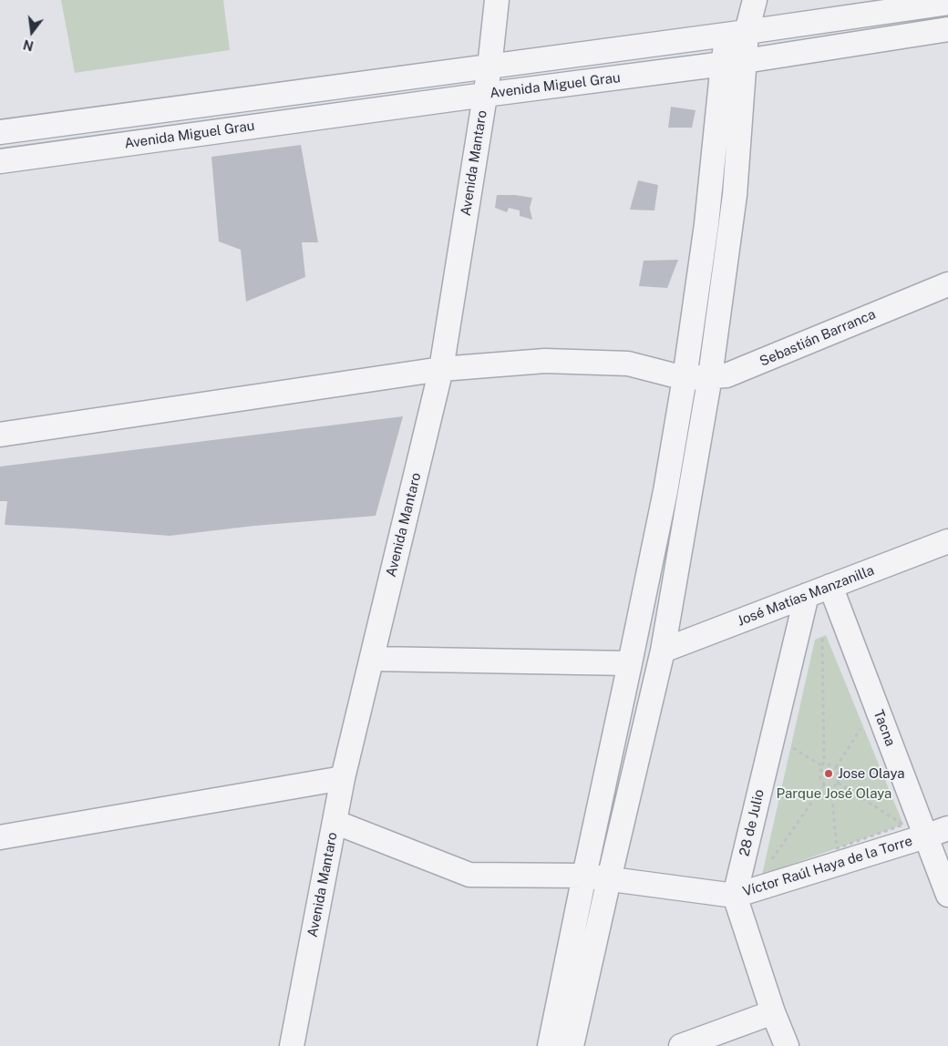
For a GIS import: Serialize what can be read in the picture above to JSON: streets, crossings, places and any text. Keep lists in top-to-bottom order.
{
  "streets": {
    "street": [
      "Avenida Miguel Grau",
      "Avenida Mantaro",
      "Sebastián Barranca",
      "José Matías Manzanilla",
      "Tacna",
      "28 de Julio",
      "Víctor Raúl Haya de la Torre"
    ]
  },
  "crossings": [
    ["Avenida Miguel Grau", "Avenida Mantaro"],
    ["Avenida Mantaro", "Sebastián Barranca"],
    ["Avenida Mantaro", "Víctor Raúl Haya de la Torre"],
    ["José Matías Manzanilla", "Tacna"],
    ["José Matías Manzanilla", "28 de Julio"],
    ["Tacna", "Víctor Raúl Haya de la Torre"],
    ["28 de Julio", "Víctor Raúl Haya de la Torre"]
  ],
  "parks": ["Parque José Olaya"],
  "places": ["Jose Olaya"],
  "north": "bottom"
}
